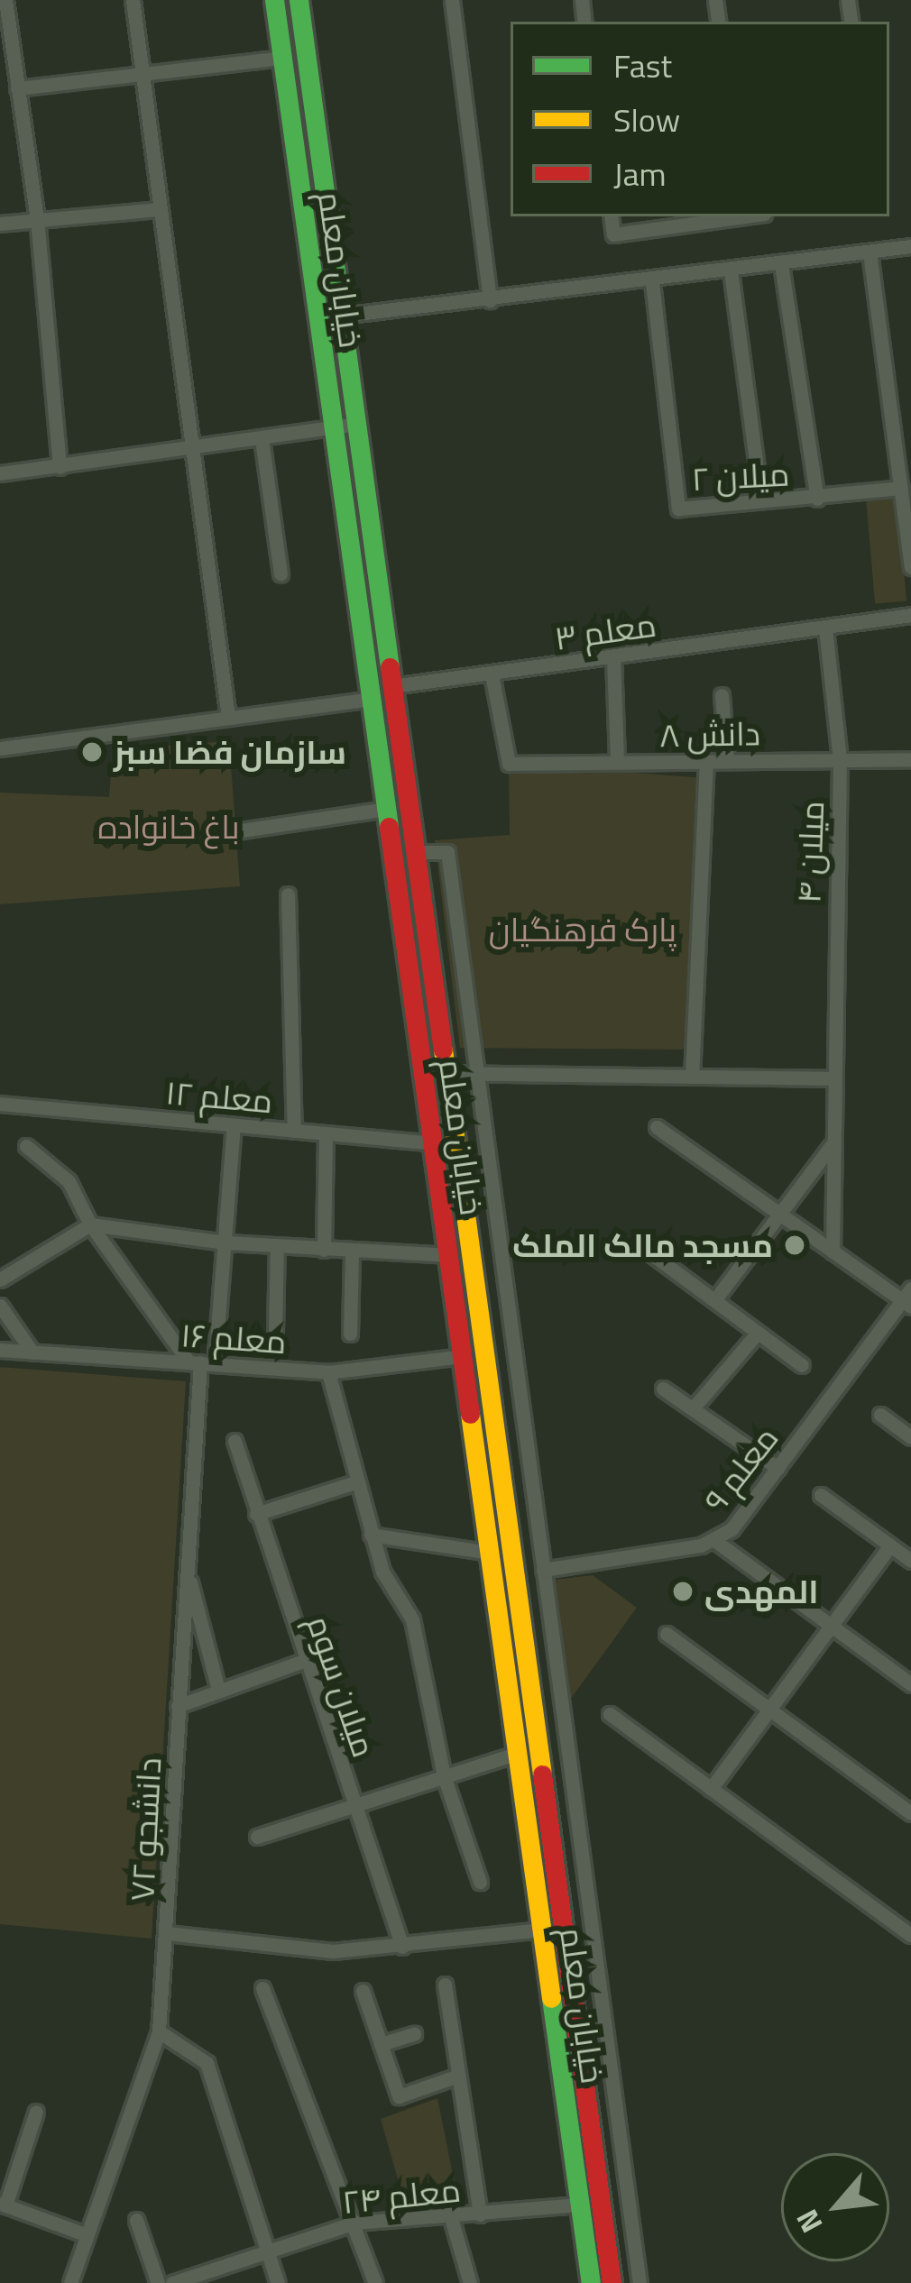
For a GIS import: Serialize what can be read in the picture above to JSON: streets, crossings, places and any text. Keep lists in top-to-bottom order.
{
  "streets": {
    "main road": ["خیابان معلم"],
    "street": [
      "میلان ۲",
      "معلم ۳",
      "دانش ۸",
      "میلان ۴",
      "معلم ۱۲",
      "معلم ۱۶",
      "معلم ۹",
      "میلان سوم",
      "دانشجو ۷۲",
      "معلم ۲۴"
    ]
  },
  "crossings": [
    ["خیابان معلم", "معلم ۳"],
    ["خیابان معلم", "معلم ۱۲"],
    ["خیابان معلم", "معلم ۱۶"],
    ["خیابان معلم", "معلم ۲۴"],
    ["معلم ۳", "دانش ۸"],
    ["معلم ۳", "میلان ۴"],
    ["دانش ۸", "میلان ۴"],
    ["معلم ۱۲", "دانشجو ۷۲"],
    ["معلم ۱۶", "دانشجو ۷۲"]
  ],
  "parks": ["باغ خانواده", "پارک فرهنگیان"],
  "places": ["سازمان فضا سبز", "مسجد مالک الملک", "المهدی"],
  "legend": ["Fast", "Slow", "Jam"],
  "north": "bottom left"
}
